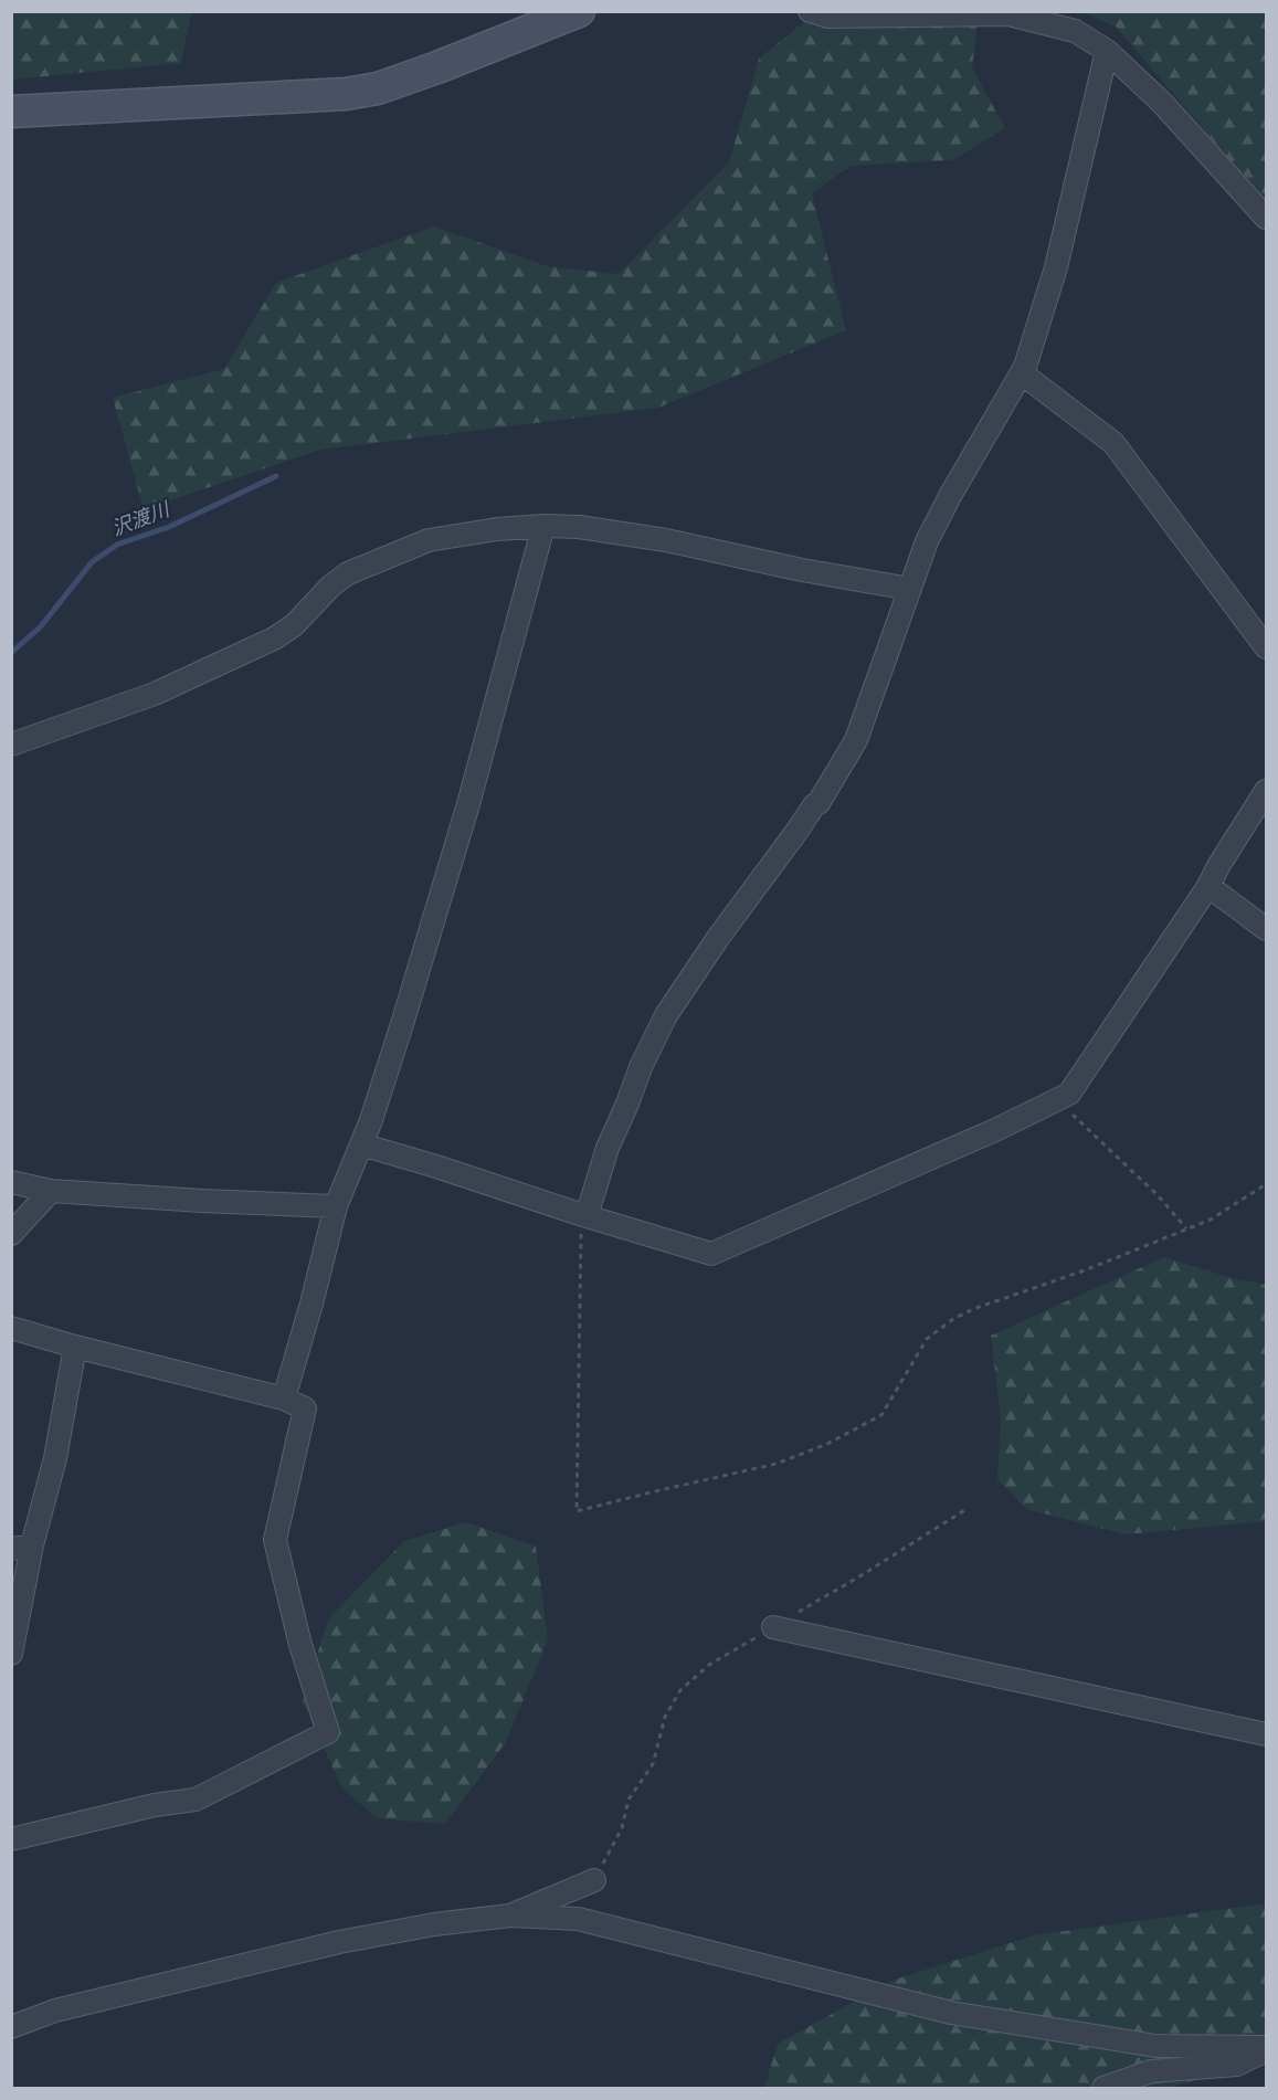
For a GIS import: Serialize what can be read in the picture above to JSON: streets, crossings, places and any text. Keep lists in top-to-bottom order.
{
  "water": ["沢渡川"]
}
